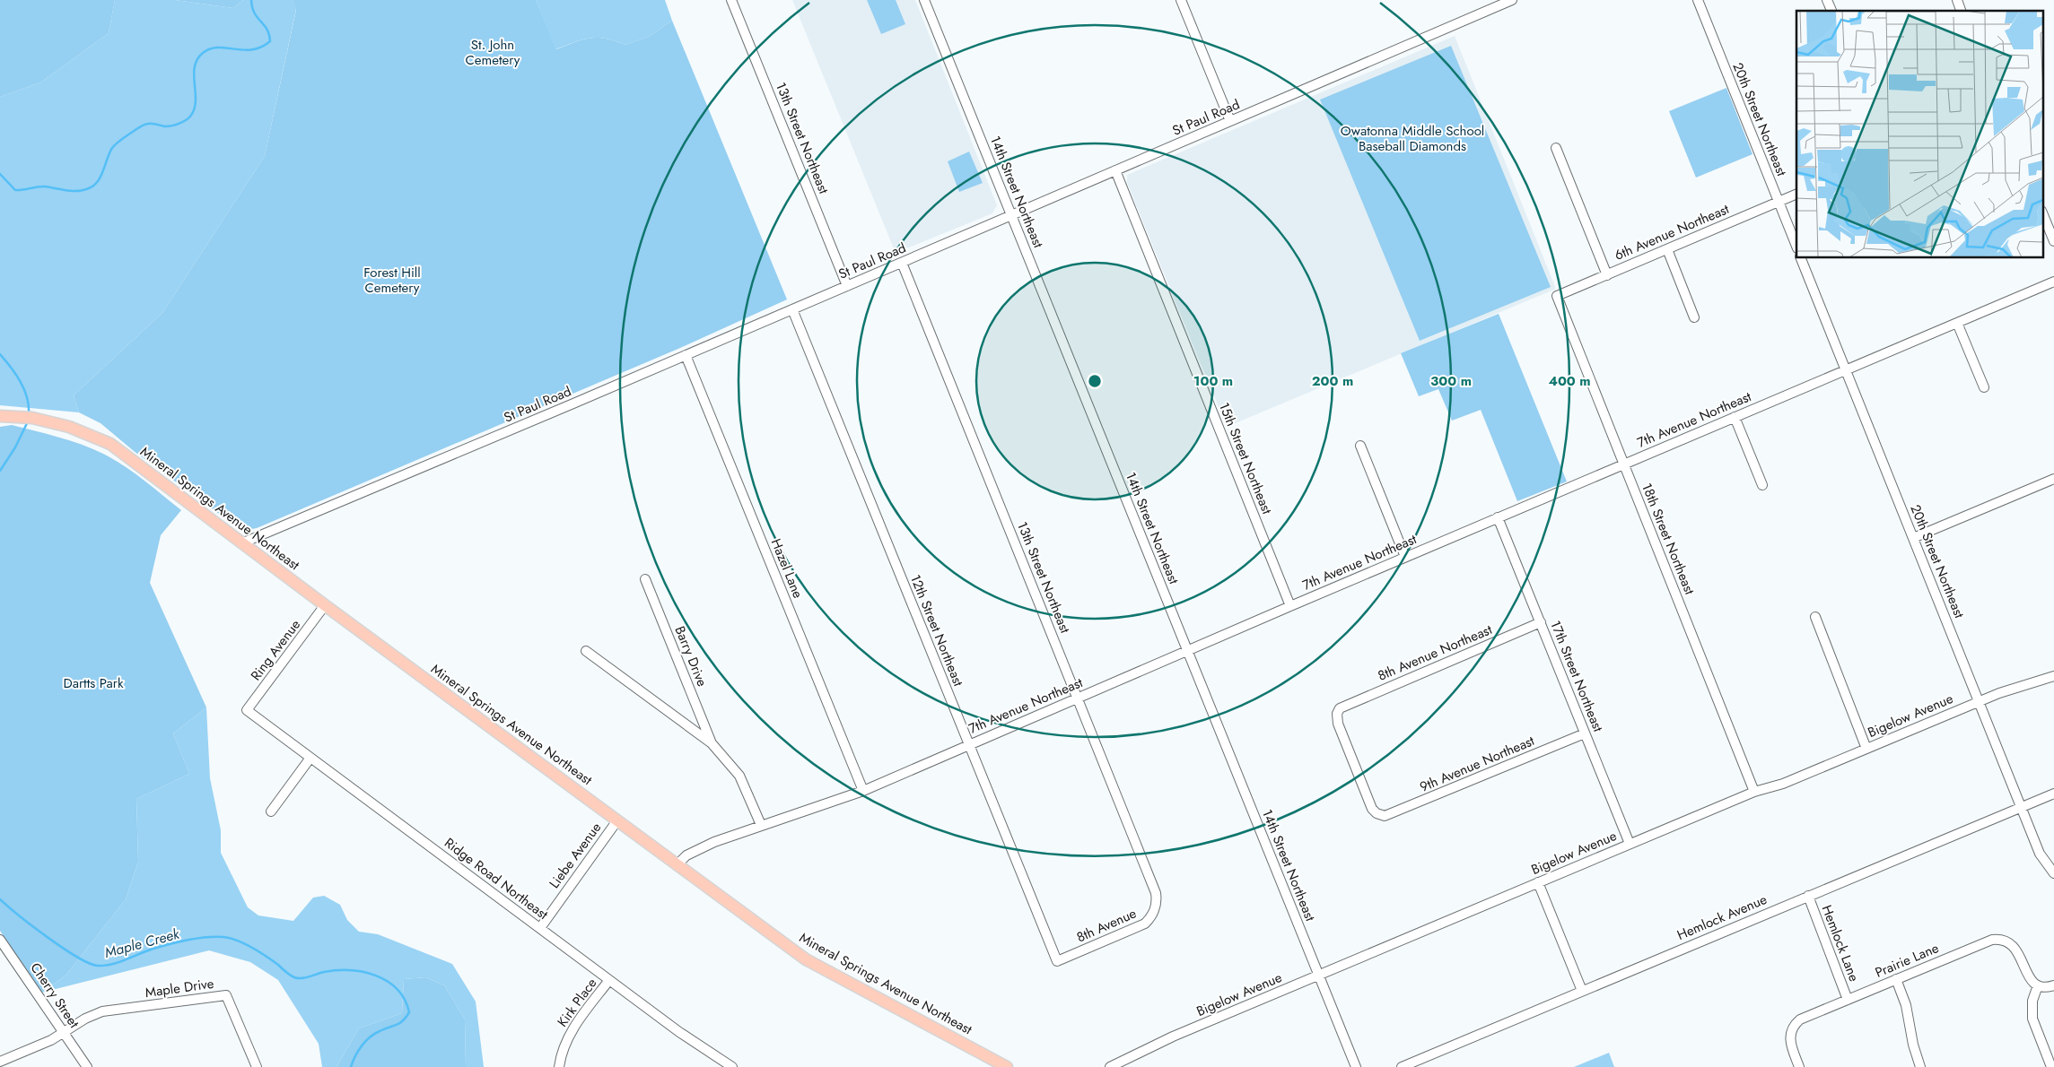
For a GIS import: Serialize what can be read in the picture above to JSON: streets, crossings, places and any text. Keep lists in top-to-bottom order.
{
  "streets": {
    "main road": ["Mineral Springs Avenue Northeast"],
    "street": [
      "St Paul Road",
      "20th Street Northeast",
      "13th Street Northeast",
      "14th Street Northeast",
      "6th Avenue Northeast",
      "7th Avenue Northeast",
      "15th Street Northeast",
      "18th Street Northeast",
      "Hazel Lane",
      "12th Street Northeast",
      "Ring Avenue",
      "8th Avenue Northeast",
      "Barry Drive",
      "17th Street Northeast",
      "Bigelow Avenue",
      "9th Avenue Northeast",
      "Liebe Avenue",
      "Ridge Road Northeast",
      "Hemlock Avenue",
      "8th Avenue",
      "Hemlock Lane",
      "Prairie Lane",
      "Maple Drive",
      "Cherry Street",
      "Kirk Place"
    ]
  },
  "crossings": [
    ["St Paul Road", "13th Street Northeast"],
    ["St Paul Road", "14th Street Northeast"],
    ["St Paul Road", "15th Street Northeast"],
    ["St Paul Road", "Mineral Springs Avenue Northeast"],
    ["St Paul Road", "Hazel Lane"],
    ["St Paul Road", "12th Street Northeast"],
    ["20th Street Northeast", "6th Avenue Northeast"],
    ["20th Street Northeast", "7th Avenue Northeast"],
    ["20th Street Northeast", "Bigelow Avenue"],
    ["20th Street Northeast", "Hemlock Avenue"],
    ["13th Street Northeast", "7th Avenue Northeast"],
    ["13th Street Northeast", "8th Avenue"],
    ["14th Street Northeast", "7th Avenue Northeast"],
    ["14th Street Northeast", "Bigelow Avenue"],
    ["6th Avenue Northeast", "18th Street Northeast"],
    ["7th Avenue Northeast", "15th Street Northeast"],
    ["7th Avenue Northeast", "Mineral Springs Avenue Northeast"],
    ["7th Avenue Northeast", "18th Street Northeast"],
    ["7th Avenue Northeast", "Hazel Lane"],
    ["7th Avenue Northeast", "12th Street Northeast"],
    ["7th Avenue Northeast", "Barry Drive"],
    ["7th Avenue Northeast", "17th Street Northeast"],
    ["Mineral Springs Avenue Northeast", "Ring Avenue"],
    ["Mineral Springs Avenue Northeast", "Liebe Avenue"],
    ["18th Street Northeast", "Bigelow Avenue"],
    ["12th Street Northeast", "8th Avenue"],
    ["Ring Avenue", "Ridge Road Northeast"],
    ["8th Avenue Northeast", "17th Street Northeast"],
    ["8th Avenue Northeast", "9th Avenue Northeast"],
    ["17th Street Northeast", "Bigelow Avenue"],
    ["17th Street Northeast", "9th Avenue Northeast"],
    ["Liebe Avenue", "Ridge Road Northeast"],
    ["Ridge Road Northeast", "Kirk Place"],
    ["Hemlock Avenue", "Hemlock Lane"],
    ["Hemlock Lane", "Prairie Lane"],
    ["Maple Drive", "Cherry Street"]
  ],
  "water": ["Maple Creek"],
  "parks": [
    "St. John Cemetery",
    "Owatonna Middle School Baseball Diamonds",
    "Forest Hill Cemetery",
    "Dartts Park"
  ],
  "rings": [
    "100 m",
    "200 m",
    "300 m",
    "400 m"
  ]
}
